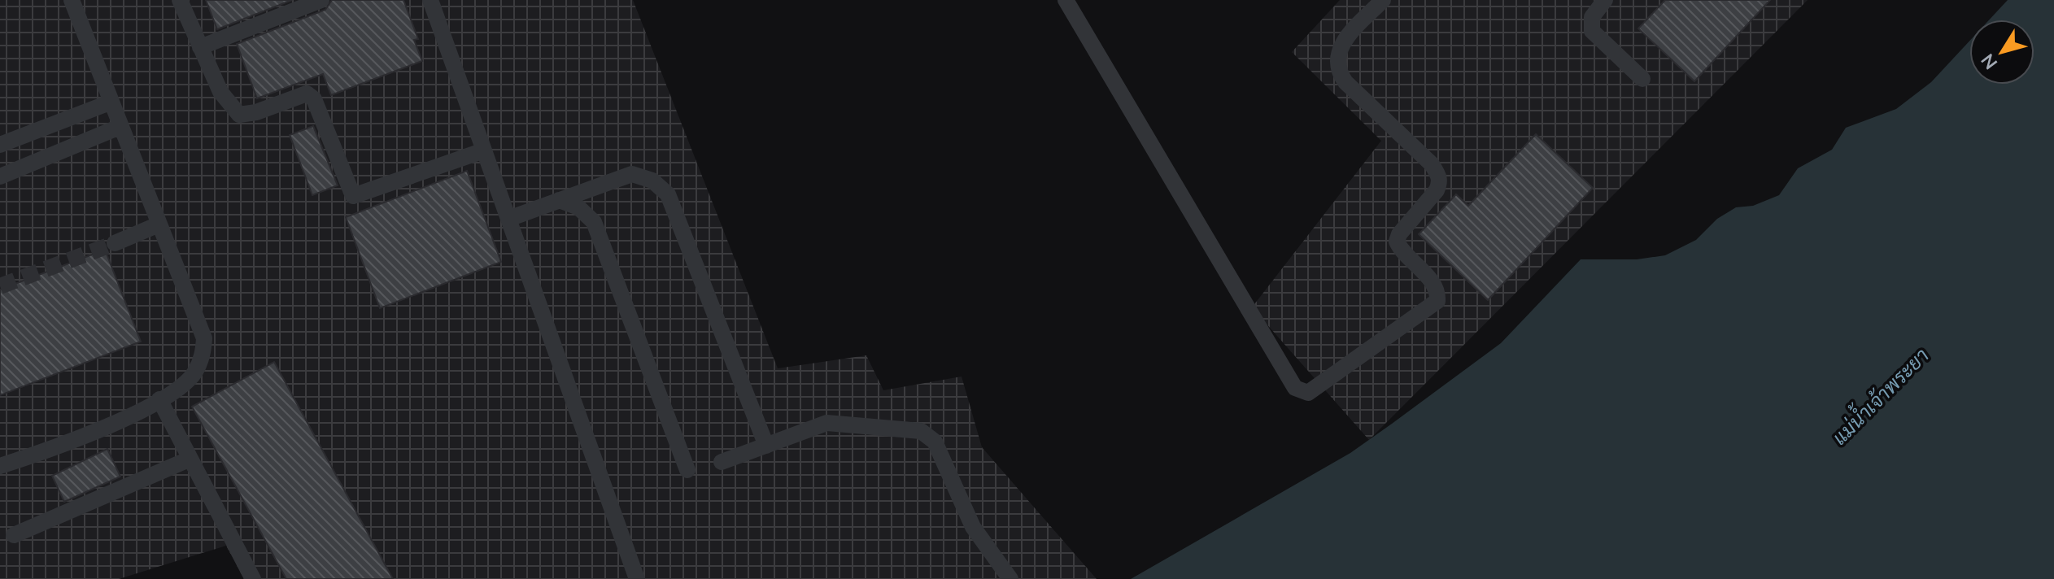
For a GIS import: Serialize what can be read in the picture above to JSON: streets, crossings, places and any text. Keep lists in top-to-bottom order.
{
  "water": ["แม่น้ำเจ้าพระยา"],
  "north": "bottom left"
}
